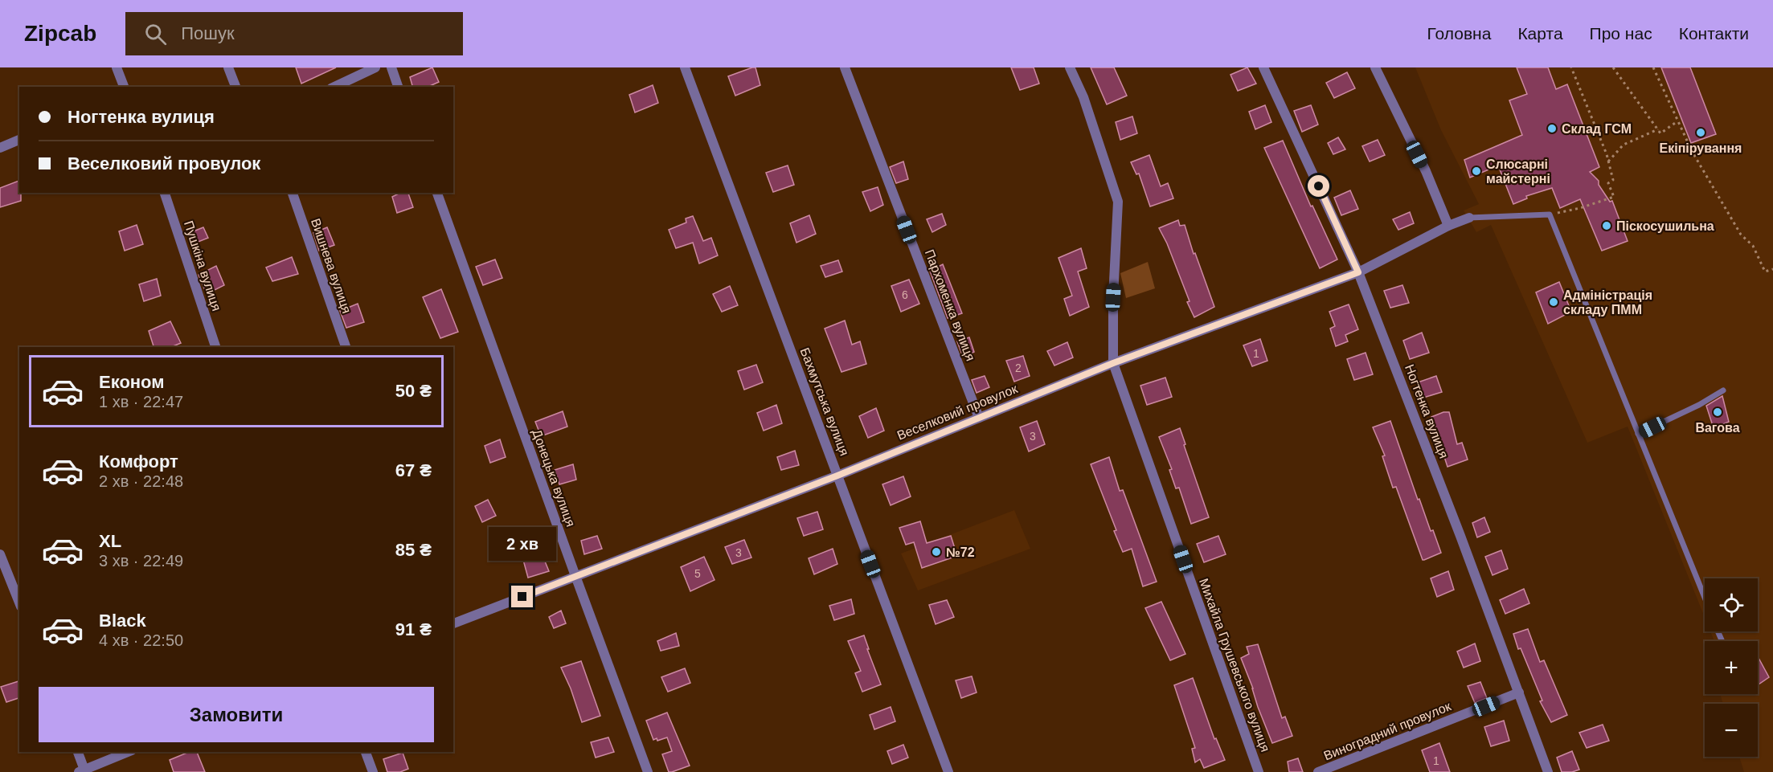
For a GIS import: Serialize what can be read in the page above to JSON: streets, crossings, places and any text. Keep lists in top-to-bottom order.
{
  "streets": {
    "street": [
      "Пушкіна вулиця",
      "Вишнева вулиця",
      "Пархоменка вулиця",
      "Бахмутська вулиця",
      "Ногтенка вулиця",
      "Веселковий провулок",
      "Донецька вулиця",
      "Михайла Грушевського вулиця",
      "Виноградний провулок"
    ]
  },
  "crossings": [
    ["Пархоменка вулиця", "Веселковий провулок"],
    ["Бахмутська вулиця", "Веселковий провулок"],
    ["Ногтенка вулиця", "Веселковий провулок"],
    ["Ногтенка вулиця", "Виноградний провулок"],
    ["Веселковий провулок", "Донецька вулиця"],
    ["Веселковий провулок", "Михайла Грушевського вулиця"]
  ],
  "places": [
    "Склад ГСМ",
    "Екіпірування",
    "Слюсарні майстерні",
    "Піскосушильна",
    "Адміністрація складу ПММ",
    "Вагова",
    "№72"
  ],
  "house_numbers": [
    "6",
    "1",
    "2",
    "3",
    "3",
    "5",
    "1"
  ],
  "page": {
    "header": "Zipcab",
    "search": "Пошук",
    "nav": [
      "Головна",
      "Карта",
      "Про нас",
      "Контакти"
    ],
    "banner": ["Ногтенка вулиця", "Веселковий провулок"],
    "list": [
      {
        "name": "Економ",
        "note": "1 хв · 22:47",
        "value": "50 ₴"
      },
      {
        "name": "Комфорт",
        "note": "2 хв · 22:48",
        "value": "67 ₴"
      },
      {
        "name": "XL",
        "note": "3 хв · 22:49",
        "value": "85 ₴"
      },
      {
        "name": "Black",
        "note": "4 хв · 22:50",
        "value": "91 ₴"
      }
    ],
    "bubble": "2 хв",
    "map_buttons": ["+", "−"],
    "buttons": "Замовити"
  }
}
